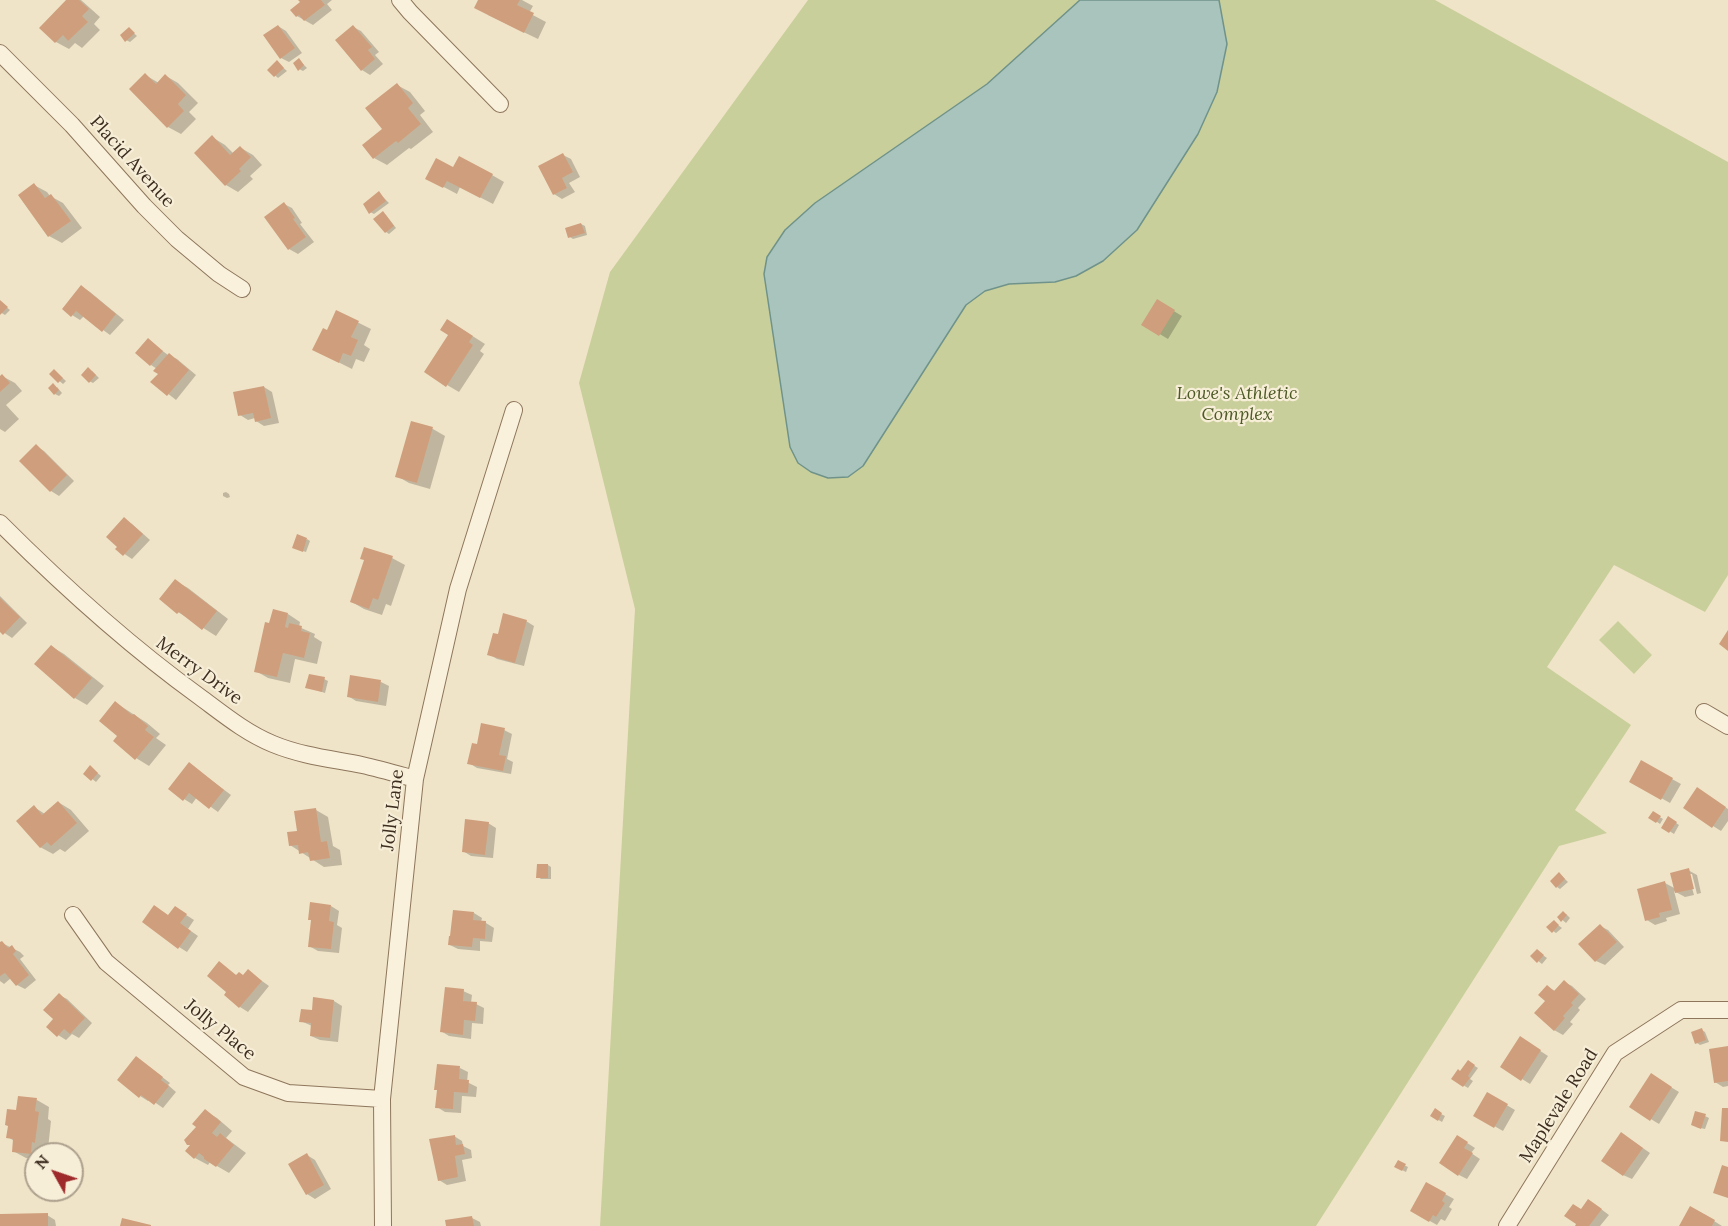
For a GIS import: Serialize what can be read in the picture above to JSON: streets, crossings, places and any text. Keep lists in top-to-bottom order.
{
  "streets": {
    "street": [
      "Placid Avenue",
      "Merry Drive",
      "Jolly Lane",
      "Jolly Place",
      "Maplevale Road"
    ]
  },
  "crossings": [
    ["Merry Drive", "Jolly Lane"],
    ["Jolly Lane", "Jolly Place"]
  ],
  "parks": ["Lowe's Athletic Complex"],
  "north": "top left"
}
